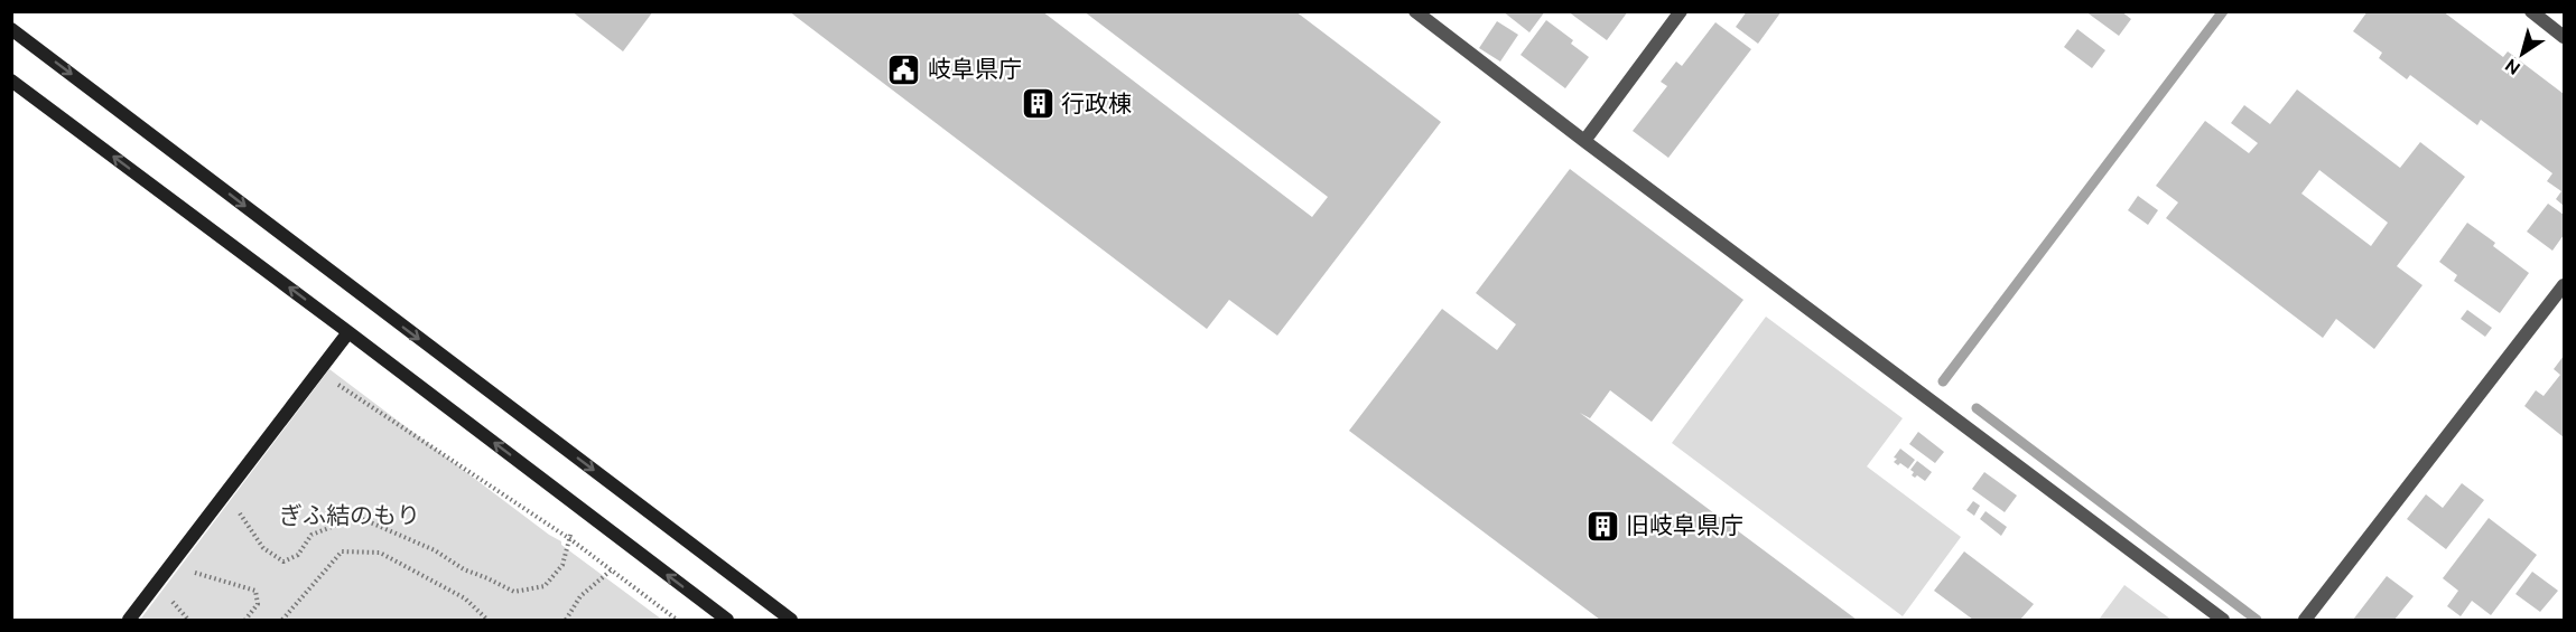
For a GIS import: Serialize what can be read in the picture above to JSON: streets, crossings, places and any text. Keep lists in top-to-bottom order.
{
  "parks": ["ぎふ結のもり"],
  "places": {
    "public building": ["岐阜県庁"],
    "building": ["行政棟", "旧岐阜県庁"]
  },
  "north": "bottom left"
}
